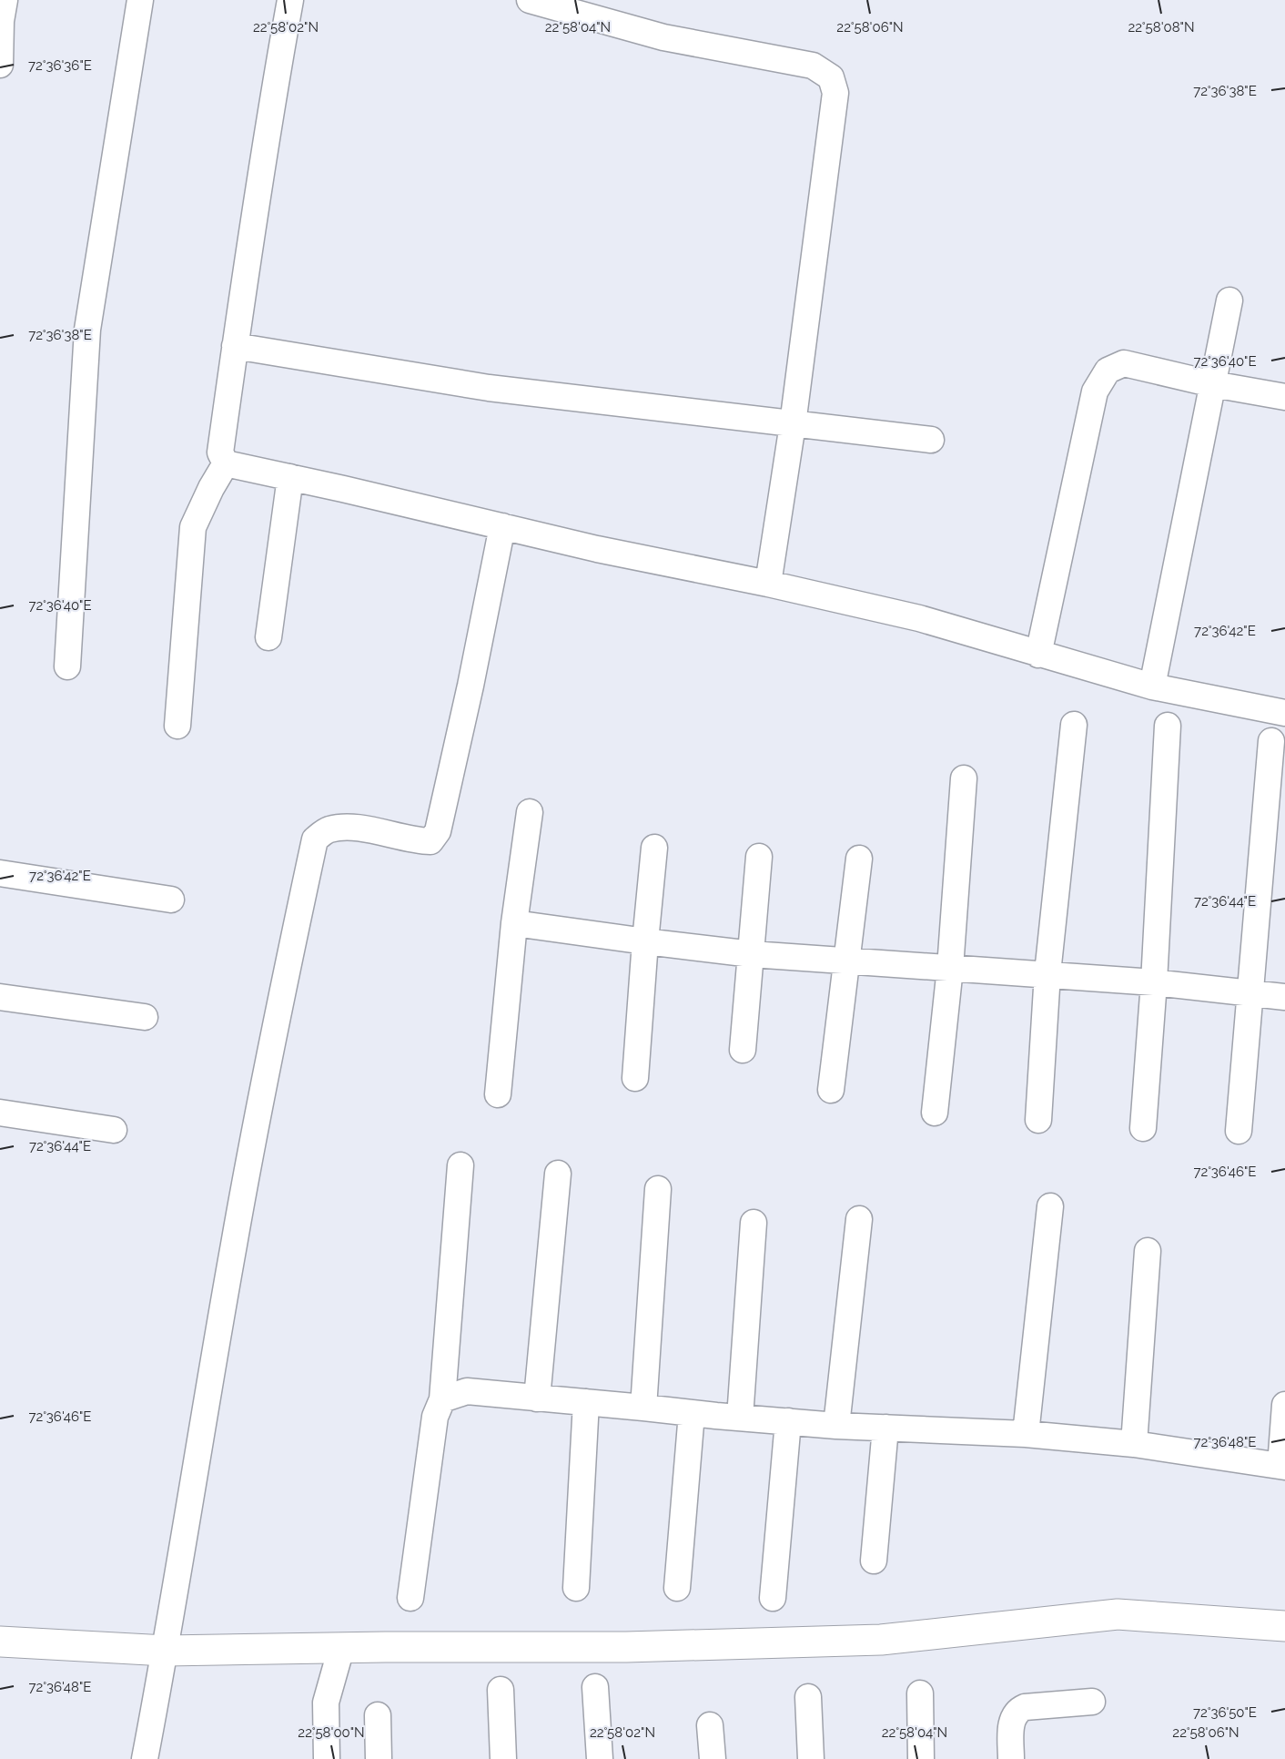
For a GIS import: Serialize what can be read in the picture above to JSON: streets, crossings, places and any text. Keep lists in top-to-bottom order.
{
  "coordinates": [
    "22°58'02\"N",
    "22°58'04\"N",
    "22°58'06\"N",
    "22°58'08\"N",
    "72°36'36\"E",
    "72°36'38\"E",
    "72°36'40\"E",
    "72°36'42\"E",
    "72°36'44\"E",
    "72°36'46\"E",
    "72°36'48\"E",
    "72°36'50\"E",
    "22°58'00\"N"
  ]
}
